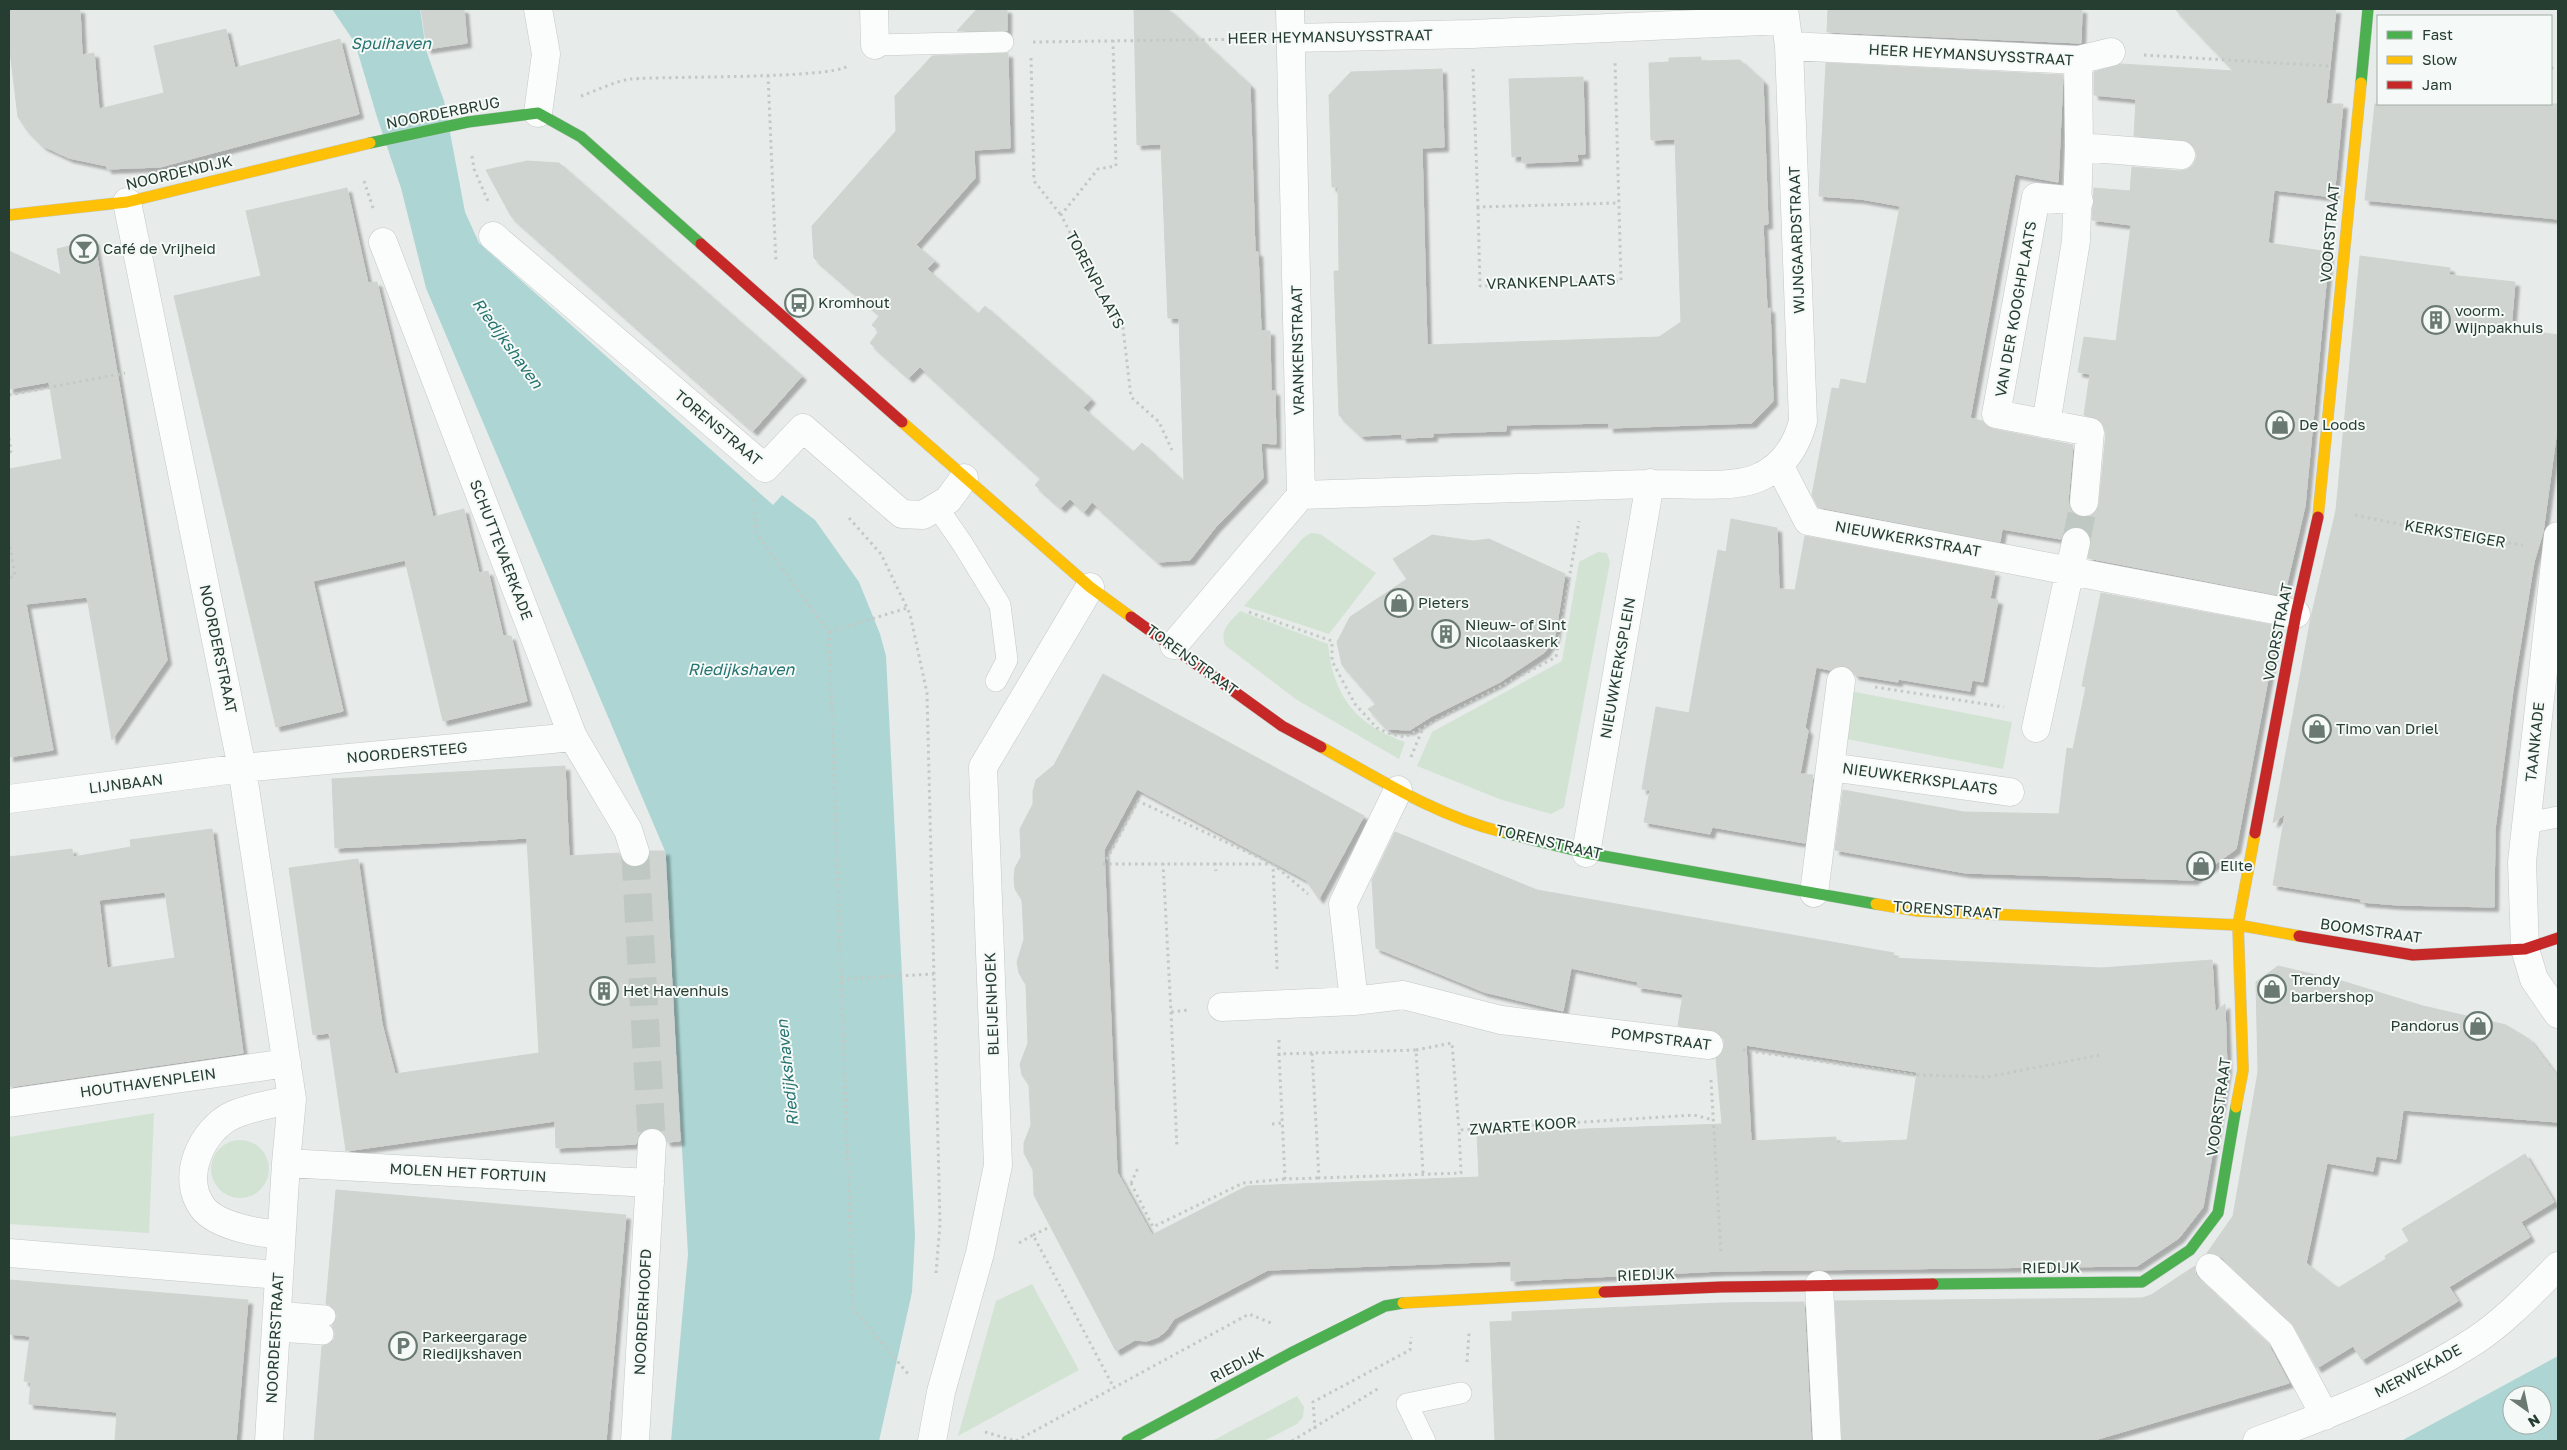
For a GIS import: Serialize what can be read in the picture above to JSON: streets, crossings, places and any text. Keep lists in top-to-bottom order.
{
  "streets": {
    "street": [
      "HEER HEYMANSUYSSTRAAT",
      "NOORDERBRUG",
      "NOORDENDIJK",
      "VOORSTRAAT",
      "WIJNGAARDSTRAAT",
      "VAN DER KOOGHPLAATS",
      "VRANKENSTRAAT",
      "TORENSTRAAT",
      "NIEUWKERKSTRAAT",
      "SCHUTTEVAERKADE",
      "NOORDERSTRAAT",
      "NIEUWKERKSPLEIN",
      "TAANKADE",
      "NOORDERSTEEG",
      "NIEUWKERKSPLAATS",
      "LIJNBAAN",
      "BOOMSTRAAT",
      "BLEIJENHOEK",
      "POMPSTRAAT",
      "HOUTHAVENPLEIN",
      "MOLEN HET FORTUIN",
      "RIEDIJK",
      "NOORDERHOOFD",
      "MERWEKADE"
    ],
    "path": [
      "TORENPLAATS",
      "VRANKENPLAATS",
      "KERKSTEIGER",
      "ZWARTE KOOR"
    ]
  },
  "crossings": [
    ["HEER HEYMANSUYSSTRAAT", "WIJNGAARDSTRAAT"],
    ["HEER HEYMANSUYSSTRAAT", "TORENPLAATS"],
    ["HEER HEYMANSUYSSTRAAT", "VRANKENPLAATS"],
    ["HEER HEYMANSUYSSTRAAT", "VRANKENSTRAAT"],
    ["NOORDERBRUG", "NOORDENDIJK"],
    ["NOORDERBRUG", "TORENSTRAAT"],
    ["NOORDENDIJK", "NOORDERSTRAAT"],
    ["VOORSTRAAT", "TORENSTRAAT"],
    ["VOORSTRAAT", "NIEUWKERKSTRAAT"],
    ["VOORSTRAAT", "BOOMSTRAAT"],
    ["VOORSTRAAT", "RIEDIJK"],
    ["WIJNGAARDSTRAAT", "NIEUWKERKSTRAAT"],
    ["TORENSTRAAT", "NIEUWKERKSPLEIN"],
    ["TORENSTRAAT", "NIEUWKERKSPLAATS"],
    ["TORENSTRAAT", "BOOMSTRAAT"],
    ["TORENSTRAAT", "BLEIJENHOEK"],
    ["KERKSTEIGER", "TAANKADE"],
    ["SCHUTTEVAERKADE", "NOORDERSTEEG"],
    ["NOORDERSTRAAT", "NOORDERSTEEG"],
    ["NOORDERSTRAAT", "LIJNBAAN"],
    ["NOORDERSTRAAT", "HOUTHAVENPLEIN"],
    ["NOORDERSTRAAT", "MOLEN HET FORTUIN"],
    ["TAANKADE", "BOOMSTRAAT"],
    ["NOORDERSTEEG", "LIJNBAAN"],
    ["MOLEN HET FORTUIN", "NOORDERHOOFD"]
  ],
  "water": ["Spuihaven", "Riedijkshaven"],
  "places": {
    "bar": ["Café de Vrijheid"],
    "bus stop": ["Kromhout"],
    "building": ["voorm. Wijnpakhuis", "Nieuw- of Sint Nicolaaskerk", "Het Havenhuis"],
    "shop": [
      "De Loods",
      "Pieters",
      "Timo van Driel",
      "Elite",
      "Trendy barbershop",
      "Pandorus"
    ],
    "parking": ["Parkeergarage Riedijkshaven"]
  },
  "legend": ["Fast", "Slow", "Jam"],
  "north": "bottom right"
}
